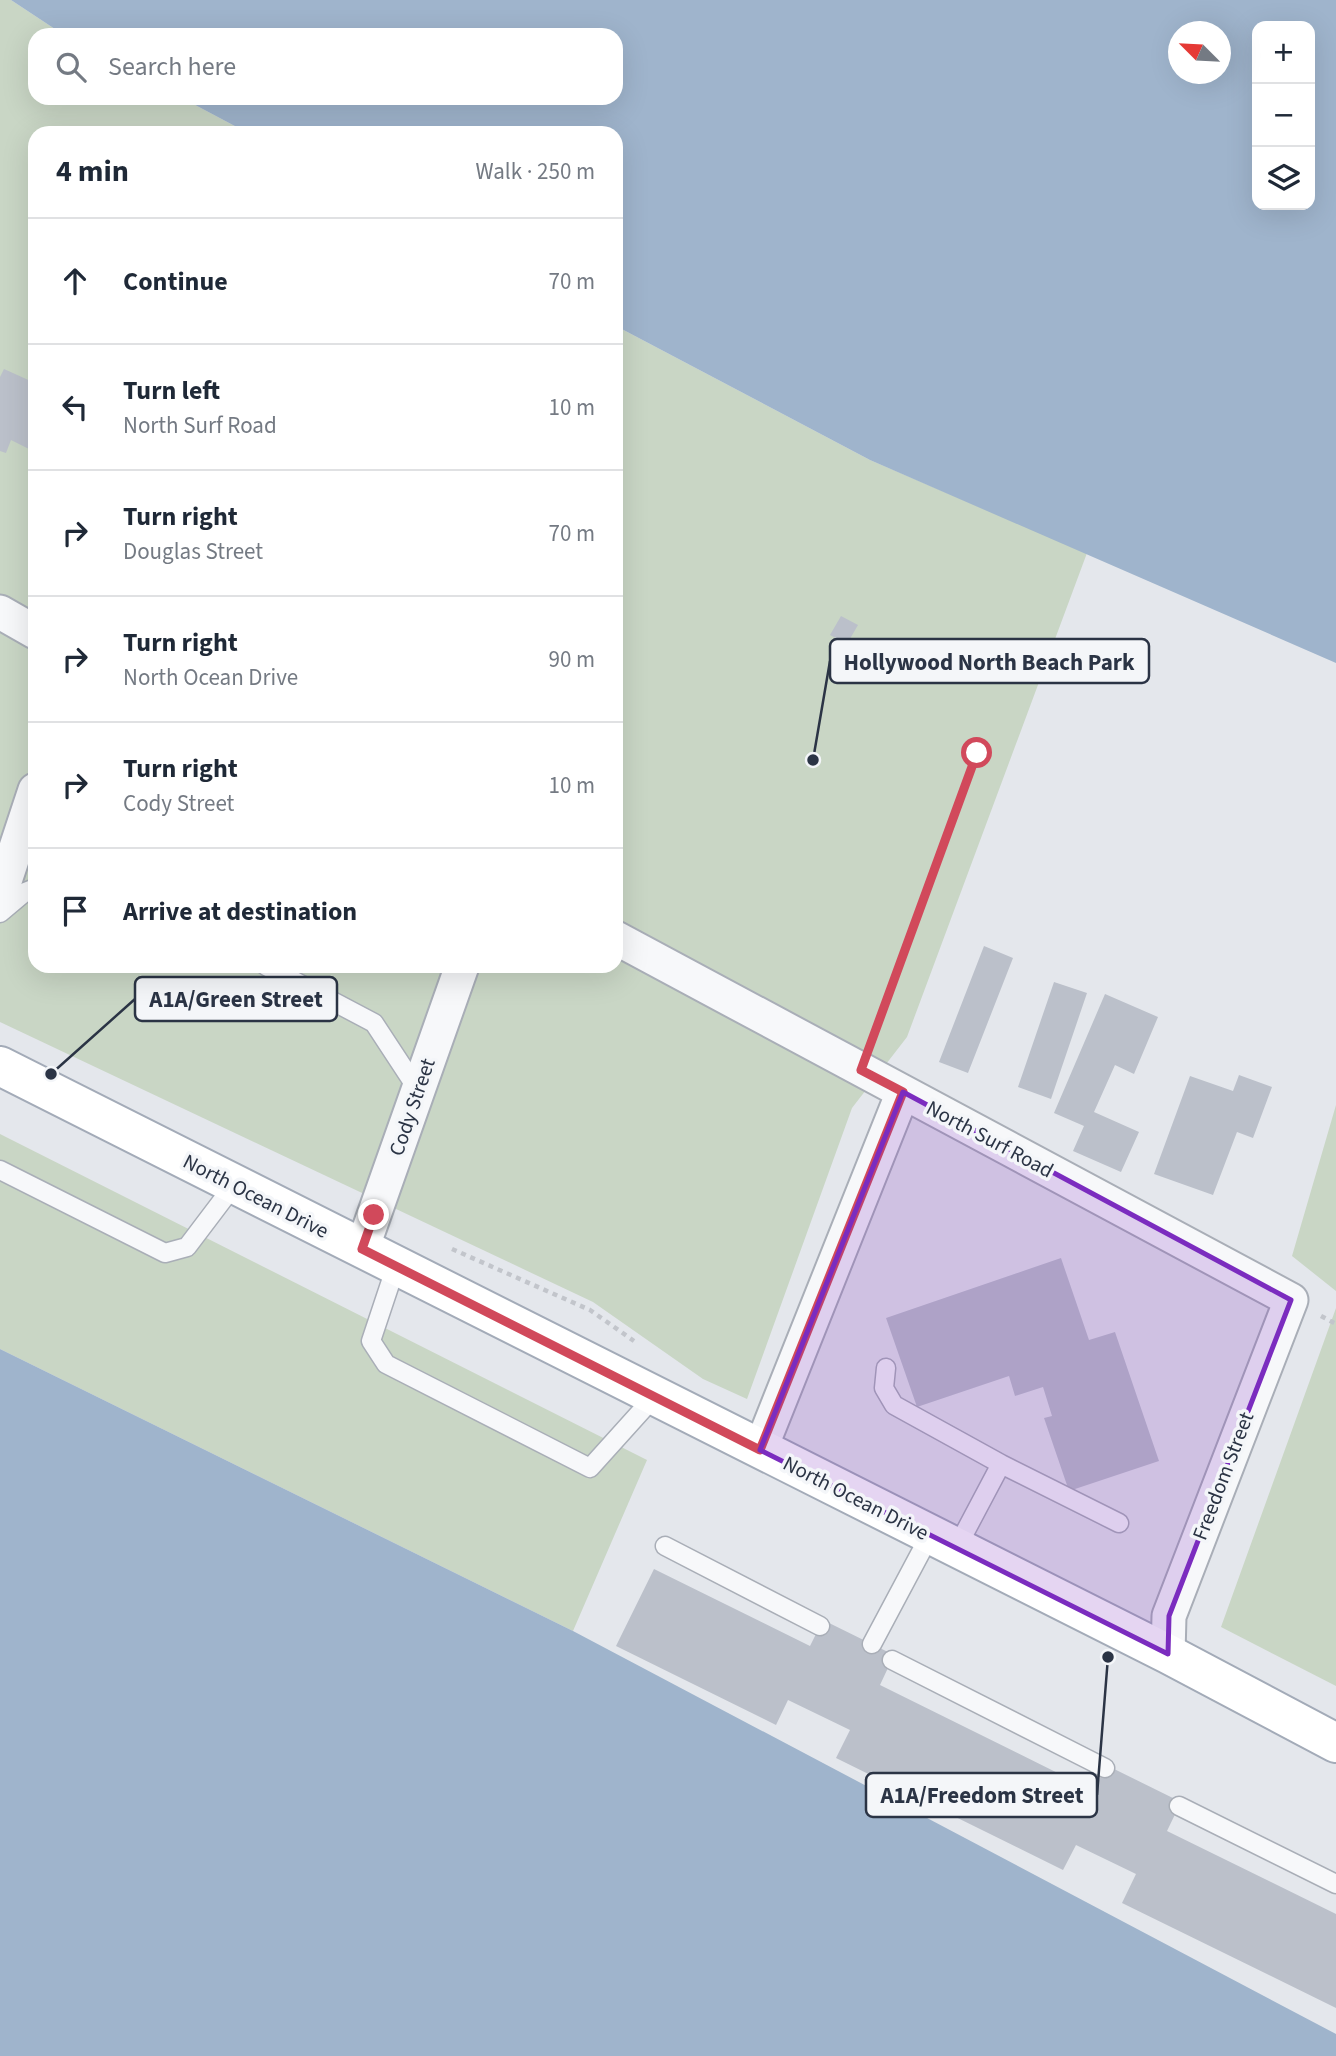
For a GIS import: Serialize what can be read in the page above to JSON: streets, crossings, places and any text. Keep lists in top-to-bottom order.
{
  "streets": {
    "main road": ["North Ocean Drive"],
    "street": ["Cody Street", "North Surf Road", "Freedom Street"]
  },
  "crossings": [
    ["Cody Street", "North Ocean Drive"],
    ["North Surf Road", "Freedom Street"],
    ["North Ocean Drive", "Freedom Street"]
  ],
  "places": ["Hollywood North Beach Park", "A1A/Green Street", "A1A/Freedom Street"],
  "north": "top left",
  "page": {
    "map_buttons": ["+", "−"],
    "search": "Search here",
    "heading": ["4 min", "Walk · 250 m"],
    "list": [
      ["Continue", "70 m"],
      ["Turn left", "North Surf Road", "10 m"],
      ["Turn right", "Douglas Street", "70 m"],
      ["Turn right", "North Ocean Drive", "90 m"],
      ["Turn right", "Cody Street", "10 m"],
      "Arrive at destination"
    ]
  }
}
